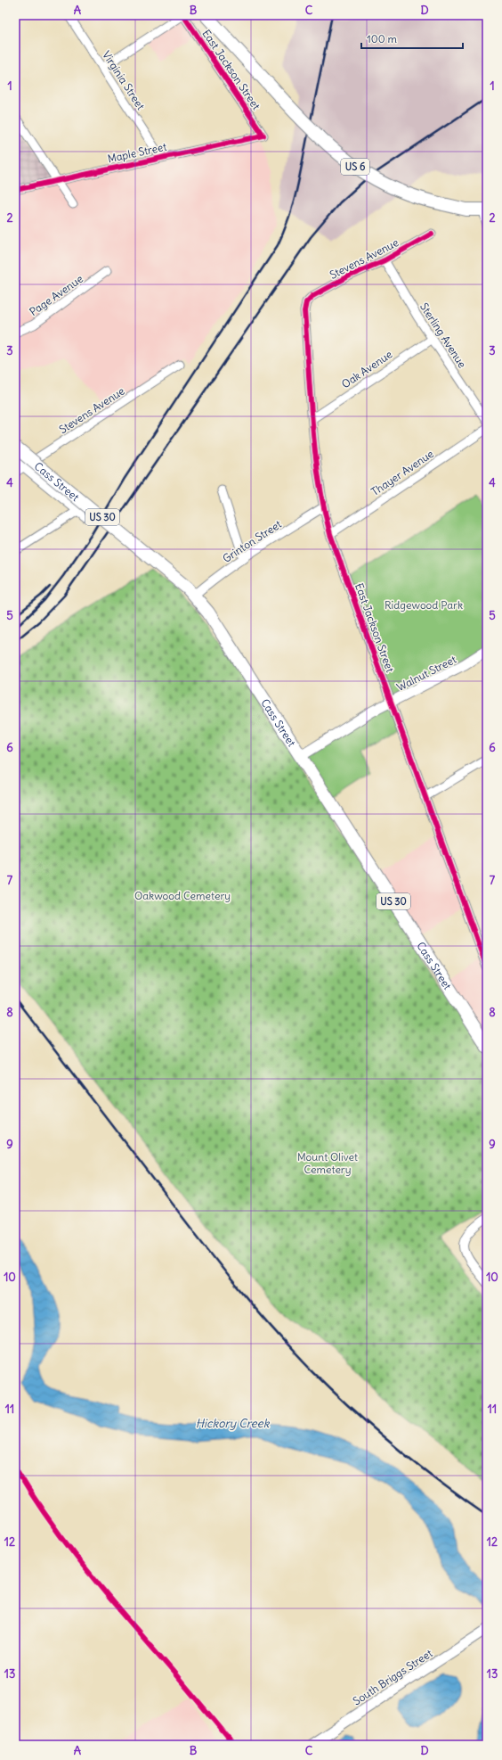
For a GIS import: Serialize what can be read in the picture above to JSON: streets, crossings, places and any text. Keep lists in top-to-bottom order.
{
  "streets": {
    "main road": ["US 6", "Cass Street", "US 30"],
    "street": [
      "East Jackson Street",
      "Virginia Street",
      "Maple Street",
      "Stevens Avenue",
      "Page Avenue",
      "Sterling Avenue",
      "Oak Avenue",
      "Thayer Avenue",
      "Grinton Street",
      "Walnut Street",
      "South Briggs Street"
    ]
  },
  "crossings": [
    ["East Jackson Street", "Maple Street"],
    ["East Jackson Street", "Stevens Avenue"],
    ["East Jackson Street", "Oak Avenue"],
    ["East Jackson Street", "Thayer Avenue"],
    ["East Jackson Street", "Grinton Street"],
    ["East Jackson Street", "Walnut Street"],
    ["Virginia Street", "Maple Street"],
    ["Stevens Avenue", "Sterling Avenue"],
    ["Sterling Avenue", "Oak Avenue"],
    ["Cass Street", "Grinton Street"],
    ["Cass Street", "Walnut Street"]
  ],
  "water": ["Hickory Creek"],
  "parks": ["Ridgewood Park", "Oakwood Cemetery", "Mount Olivet Cemetery"],
  "scale_bar": "100 m",
  "grid": {
    "columns": [
      "A",
      "B",
      "C",
      "D"
    ],
    "rows": [
      "1",
      "2",
      "3",
      "4",
      "5",
      "6",
      "7",
      "8",
      "9",
      "10",
      "11",
      "12",
      "13"
    ]
  }
}
